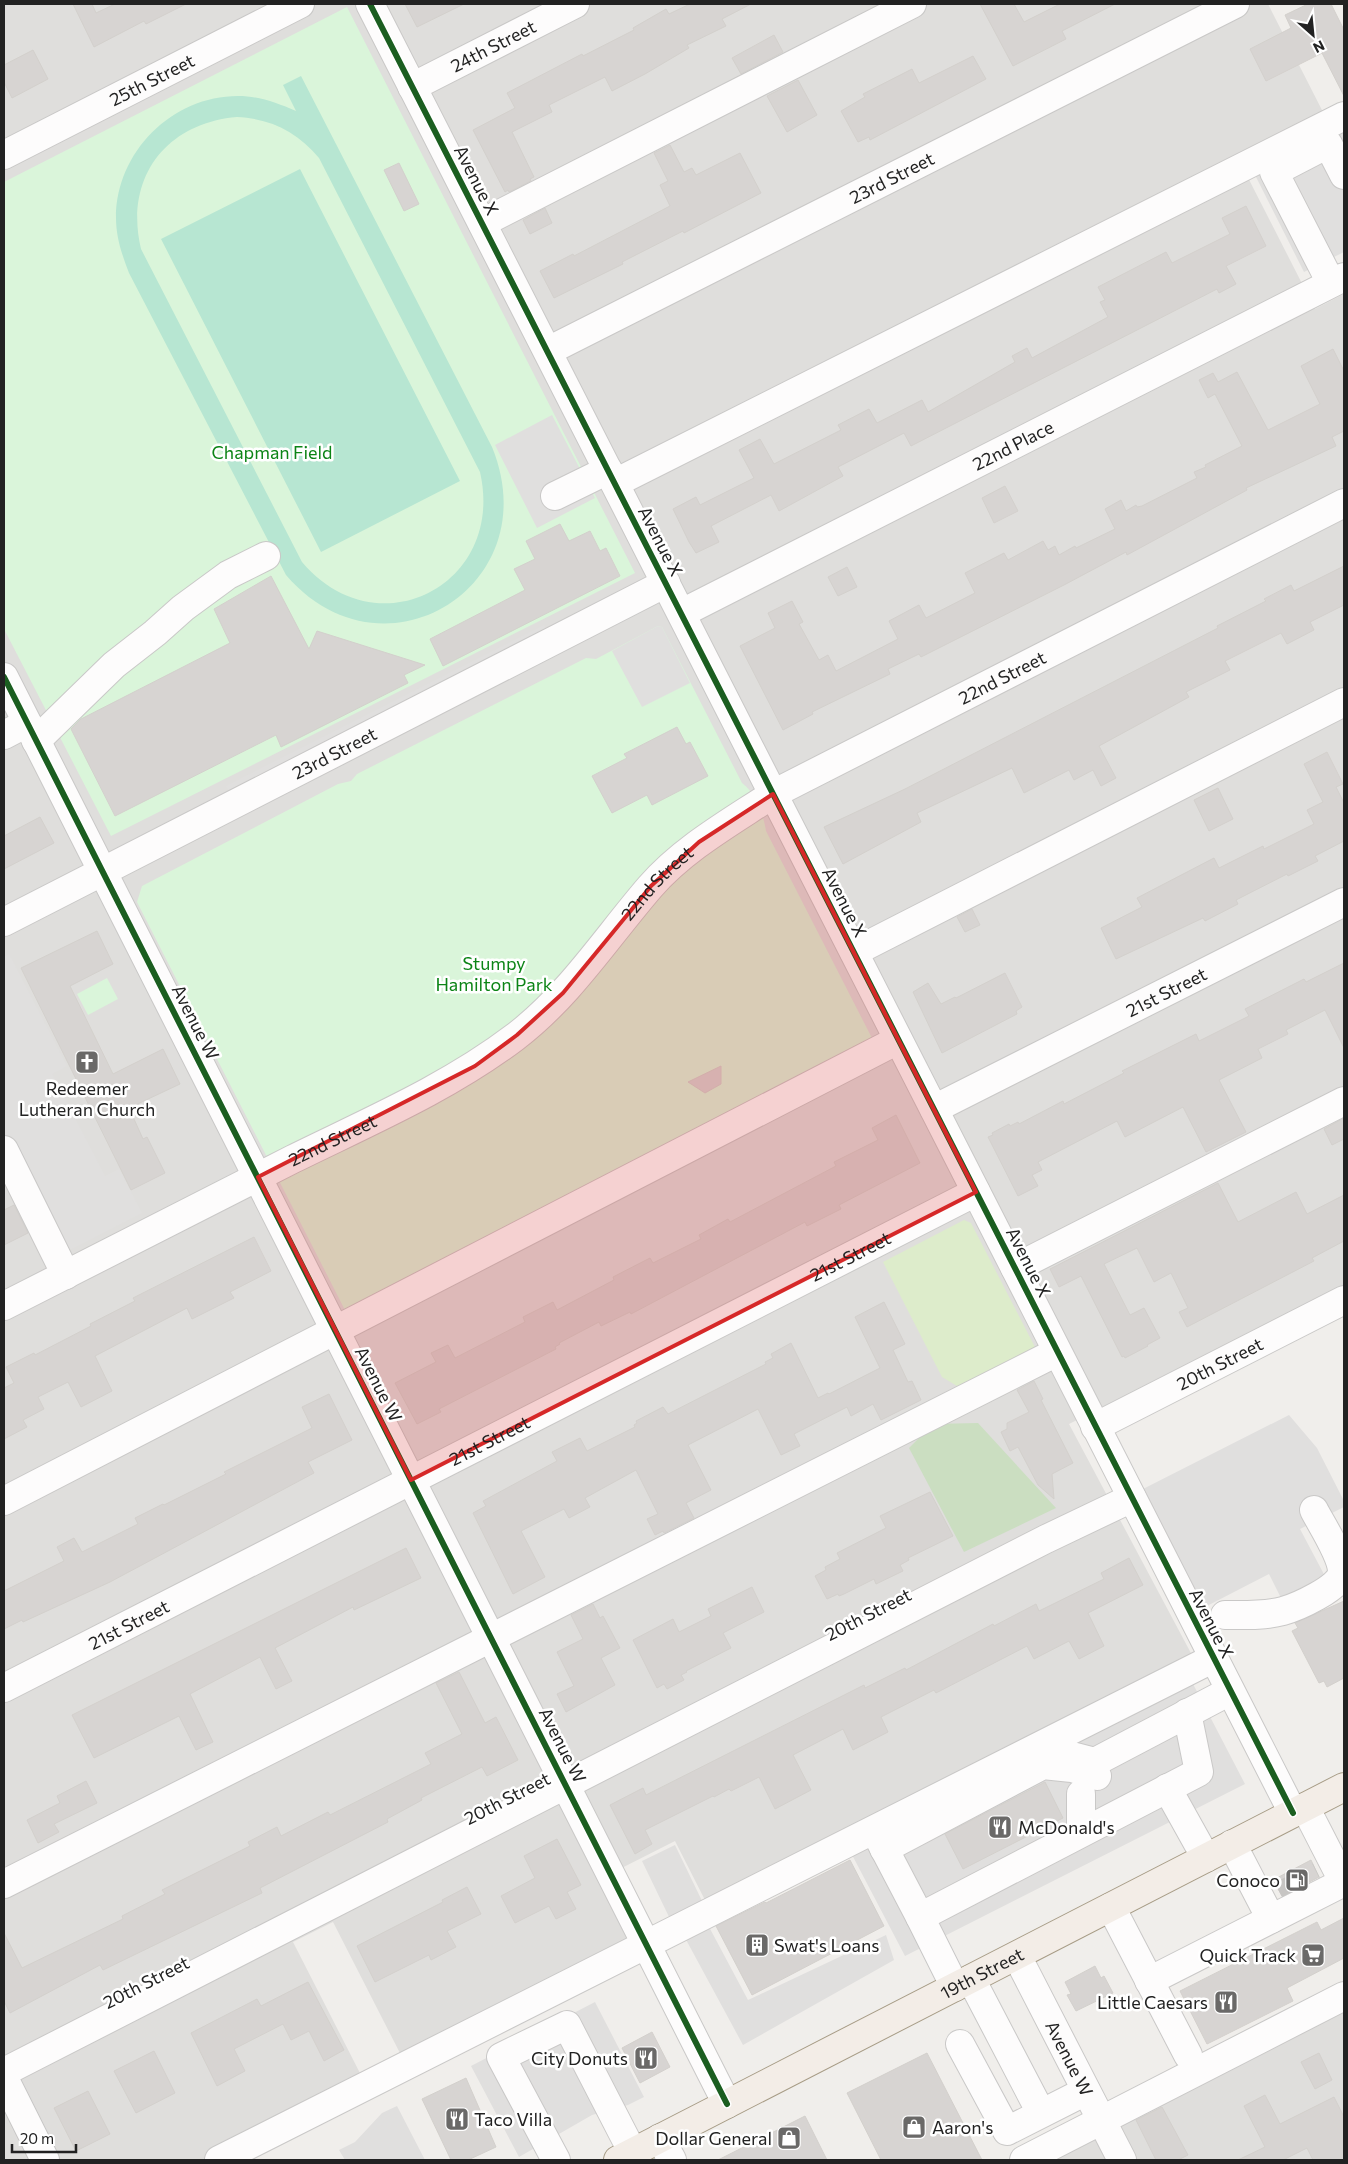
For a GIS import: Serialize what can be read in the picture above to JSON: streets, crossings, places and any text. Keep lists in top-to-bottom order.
{
  "streets": {
    "main road": ["19th Street"],
    "street": [
      "24th Street",
      "25th Street",
      "23rd Street",
      "Avenue X",
      "22nd Place",
      "22nd Street",
      "21st Street",
      "Avenue W",
      "20th Street"
    ]
  },
  "crossings": [
    ["24th Street", "Avenue X"],
    ["23rd Street", "Avenue X"],
    ["23rd Street", "Avenue W"],
    ["Avenue X", "22nd Place"],
    ["Avenue X", "22nd Street"],
    ["Avenue X", "21st Street"],
    ["Avenue X", "20th Street"],
    ["Avenue X", "19th Street"],
    ["22nd Street", "Avenue W"],
    ["21st Street", "Avenue W"],
    ["Avenue W", "20th Street"],
    ["Avenue W", "19th Street"]
  ],
  "parks": ["Chapman Field", "Stumpy Hamilton Park"],
  "places": {
    "church": ["Redeemer Lutheran Church"],
    "restaurant": [
      "McDonald's",
      "Little Caesars",
      "City Donuts",
      "Taco Villa"
    ],
    "fuel station": ["Conoco"],
    "building": ["Swat's Loans"],
    "supermarket": ["Quick Track"],
    "shop": ["Aaron's", "Dollar General"]
  },
  "scale_bar": "20 m",
  "north": "bottom right"
}
